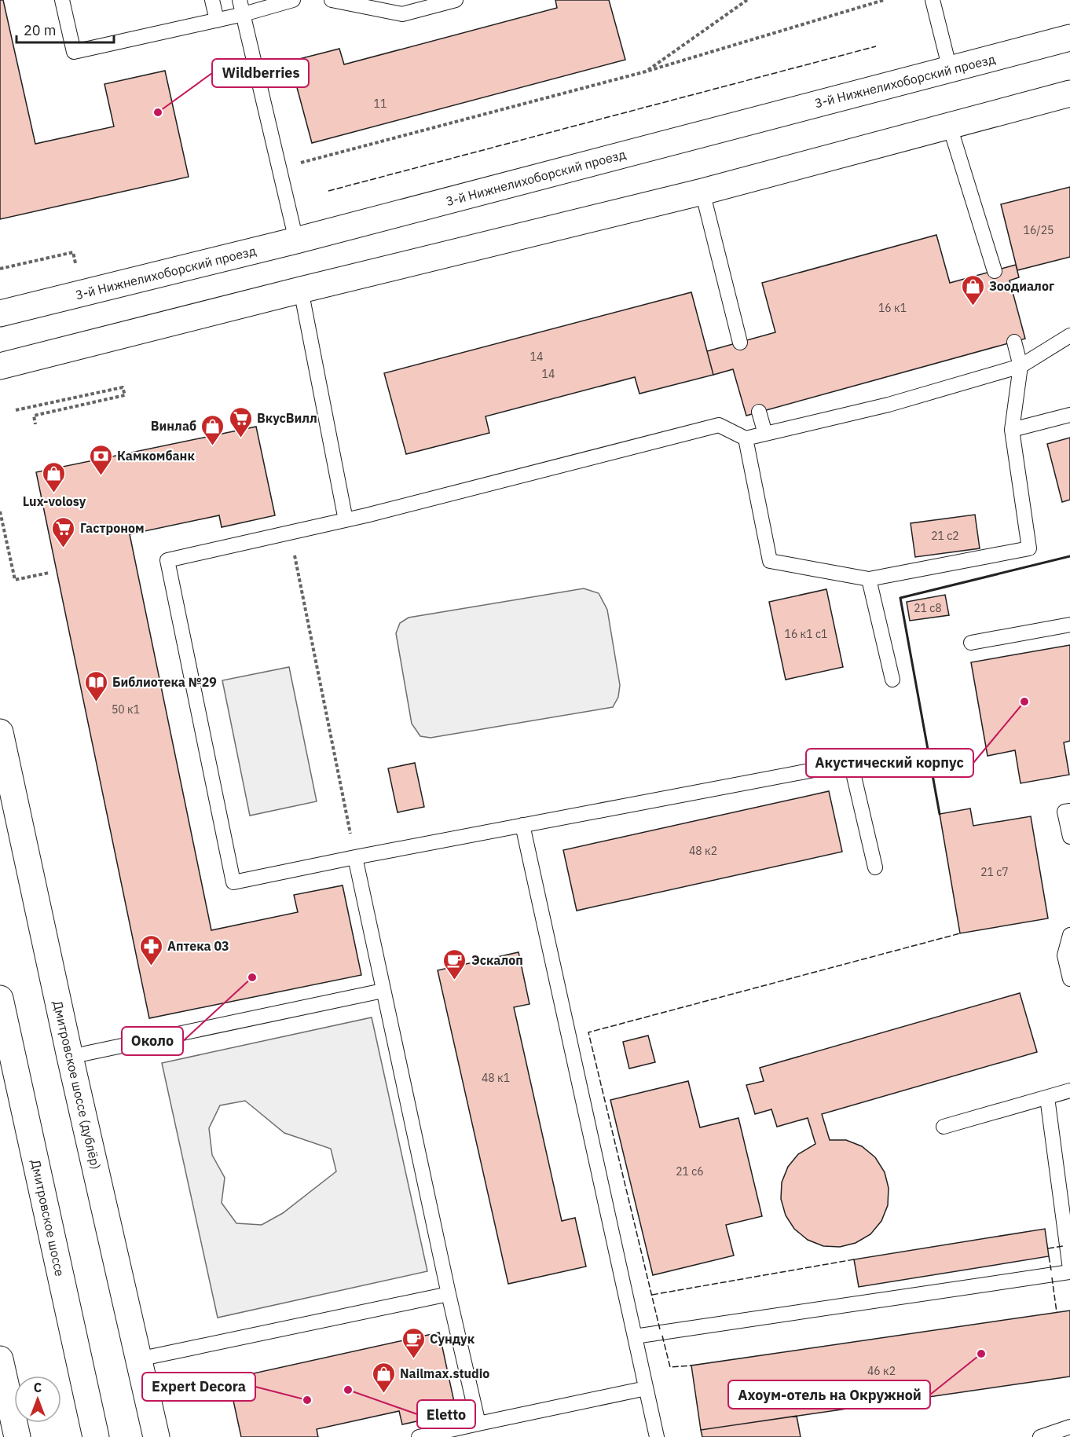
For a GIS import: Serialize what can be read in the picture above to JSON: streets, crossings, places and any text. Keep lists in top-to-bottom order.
{
  "streets": {
    "main road": ["3-й Нижнелихоборский проезд", "Дмитровское шоссе (дублёр)", "Дмитровское шоссе"]
  },
  "places": {
    "other": [
      "Wildberries",
      "Акустический корпус",
      "Около",
      "Ахоум-отель на Окружной",
      "Eletto",
      "Expert Decora"
    ],
    "shop": [
      "Зоодиалог",
      "Винлаб",
      "Lux-volosy",
      "Nailmax.studio"
    ],
    "supermarket": ["ВкусВилл", "Гастроном"],
    "bank": ["Камкомбанк"],
    "library": ["Библиотека №29"],
    "pharmacy": ["Аптека 03"],
    "cafe": ["Эскалоп", "Сундук"]
  },
  "house_numbers": [
    "11",
    "16/25",
    "16 к1",
    "14",
    "14",
    "21 с2",
    "21 с8",
    "16 к1 с1",
    "50 к1",
    "48 к2",
    "21 с7",
    "48 к1",
    "21 с6",
    "46 к2"
  ],
  "scale_bar": "20 m",
  "north": "top"
}
